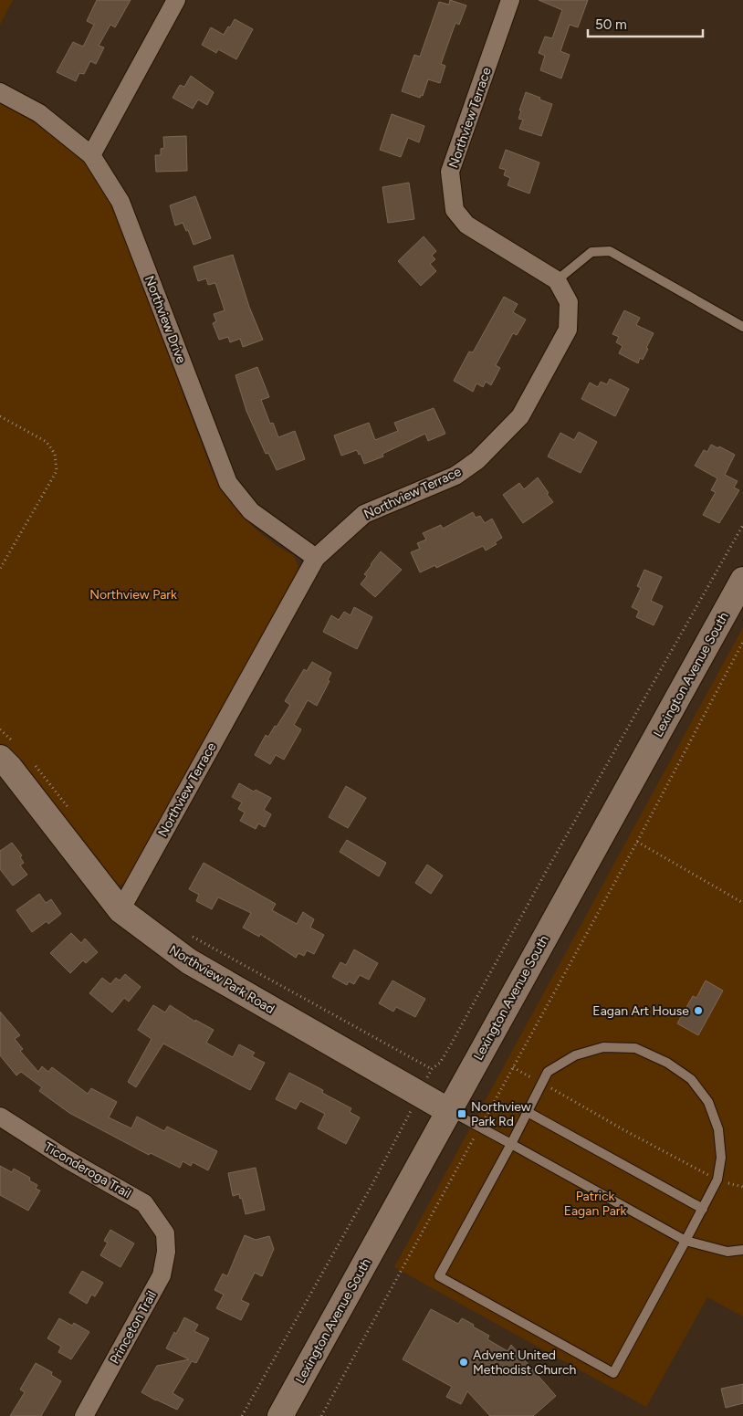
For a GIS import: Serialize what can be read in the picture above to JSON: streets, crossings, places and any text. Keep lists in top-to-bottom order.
{
  "streets": {
    "street": [
      "Northview Terrace",
      "Northview Drive",
      "Lexington Avenue South",
      "Northview Park Road",
      "Ticonderoga Trail",
      "Princeton Trail"
    ]
  },
  "crossings": [
    ["Northview Terrace", "Northview Drive"],
    ["Northview Terrace", "Northview Park Road"],
    ["Lexington Avenue South", "Northview Park Road"],
    ["Ticonderoga Trail", "Princeton Trail"]
  ],
  "parks": ["Northview Park", "Patrick Eagan Park"],
  "places": {
    "other": ["Eagan Art House", "Advent United Methodist Church"],
    "transit": ["Northview Park Rd"]
  },
  "scale_bar": "50 m"
}
